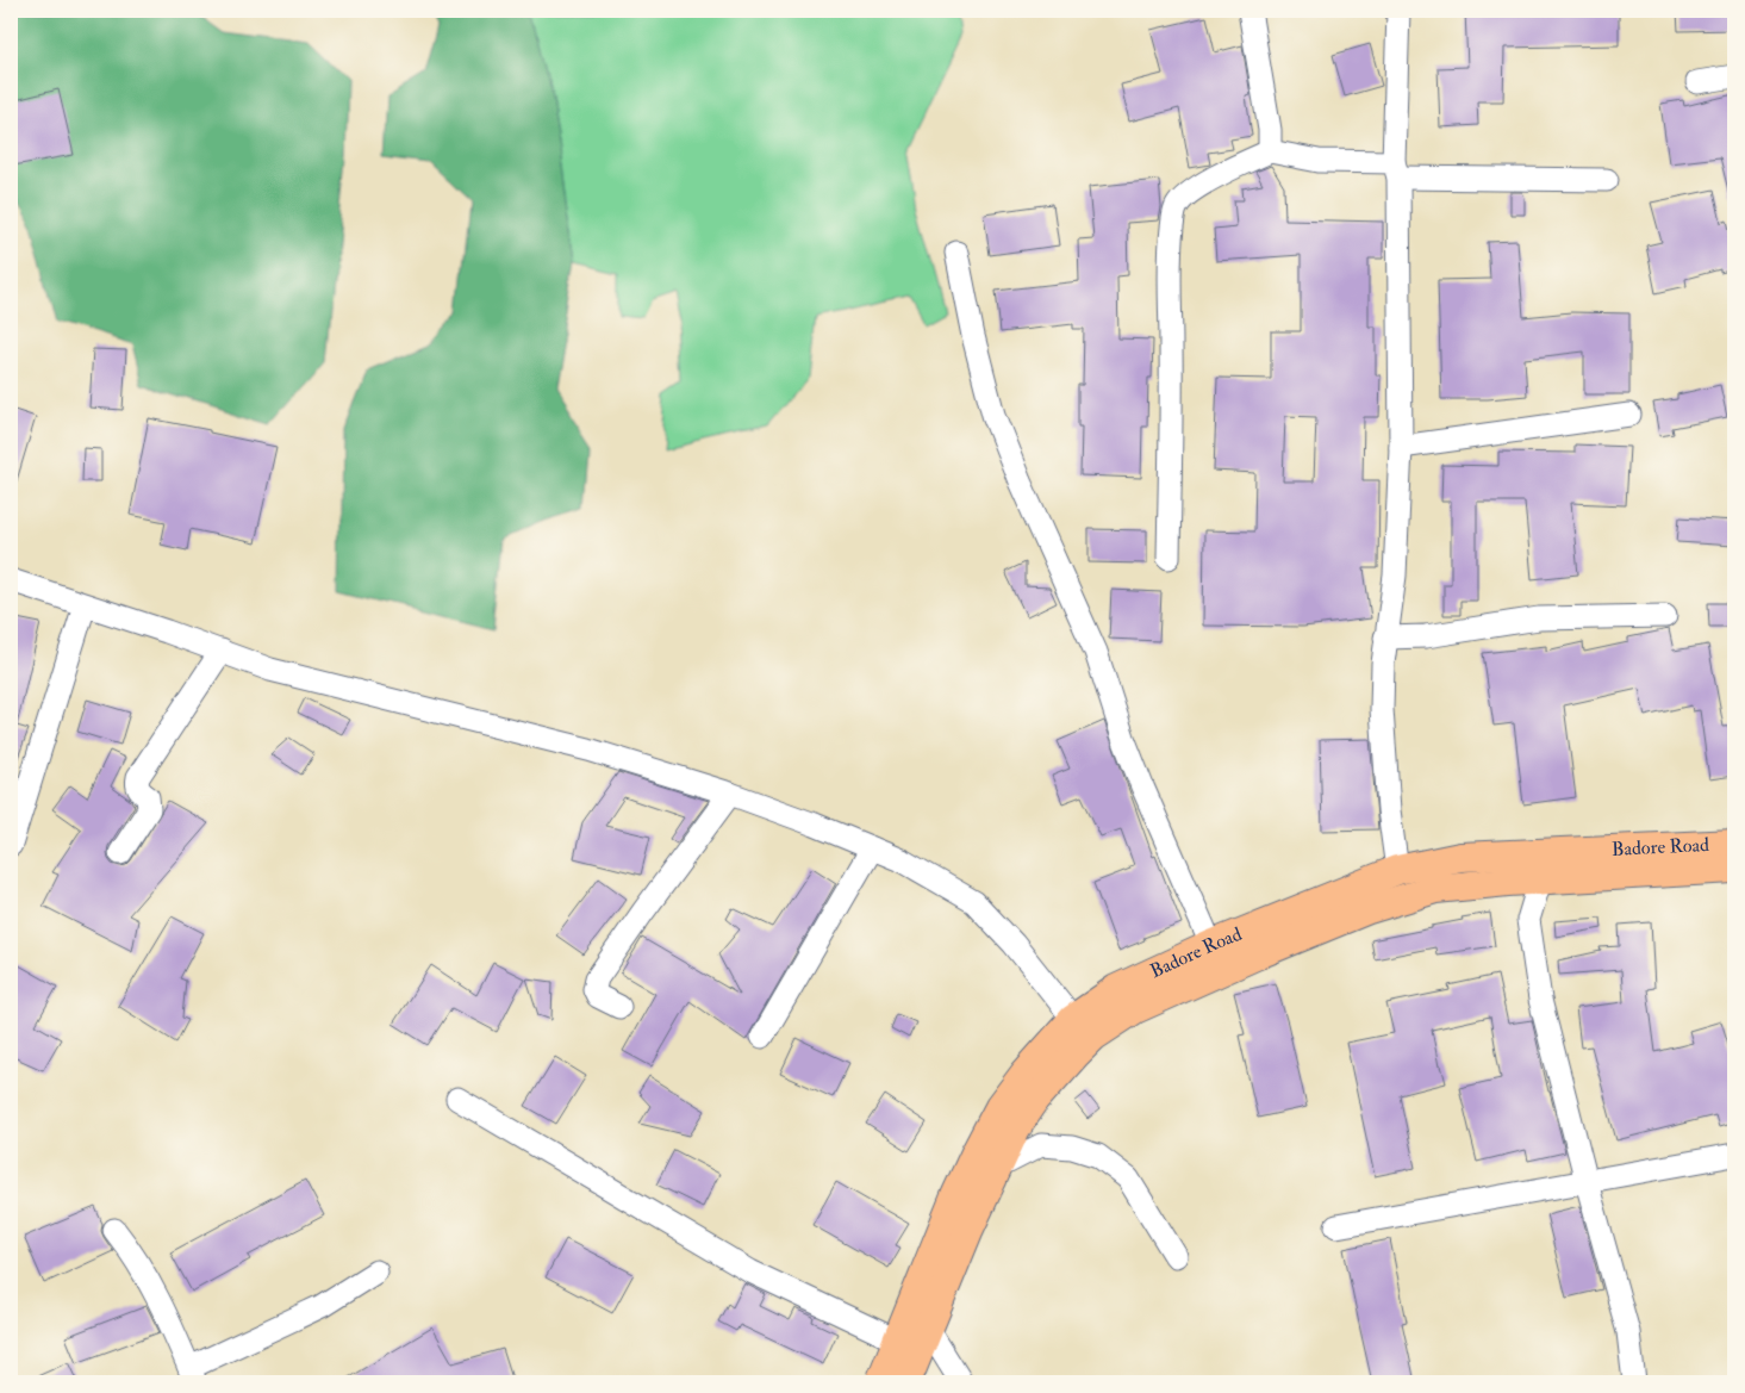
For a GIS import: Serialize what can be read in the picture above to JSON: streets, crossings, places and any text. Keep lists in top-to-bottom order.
{
  "streets": {
    "main road": ["Badore Road"]
  }
}
